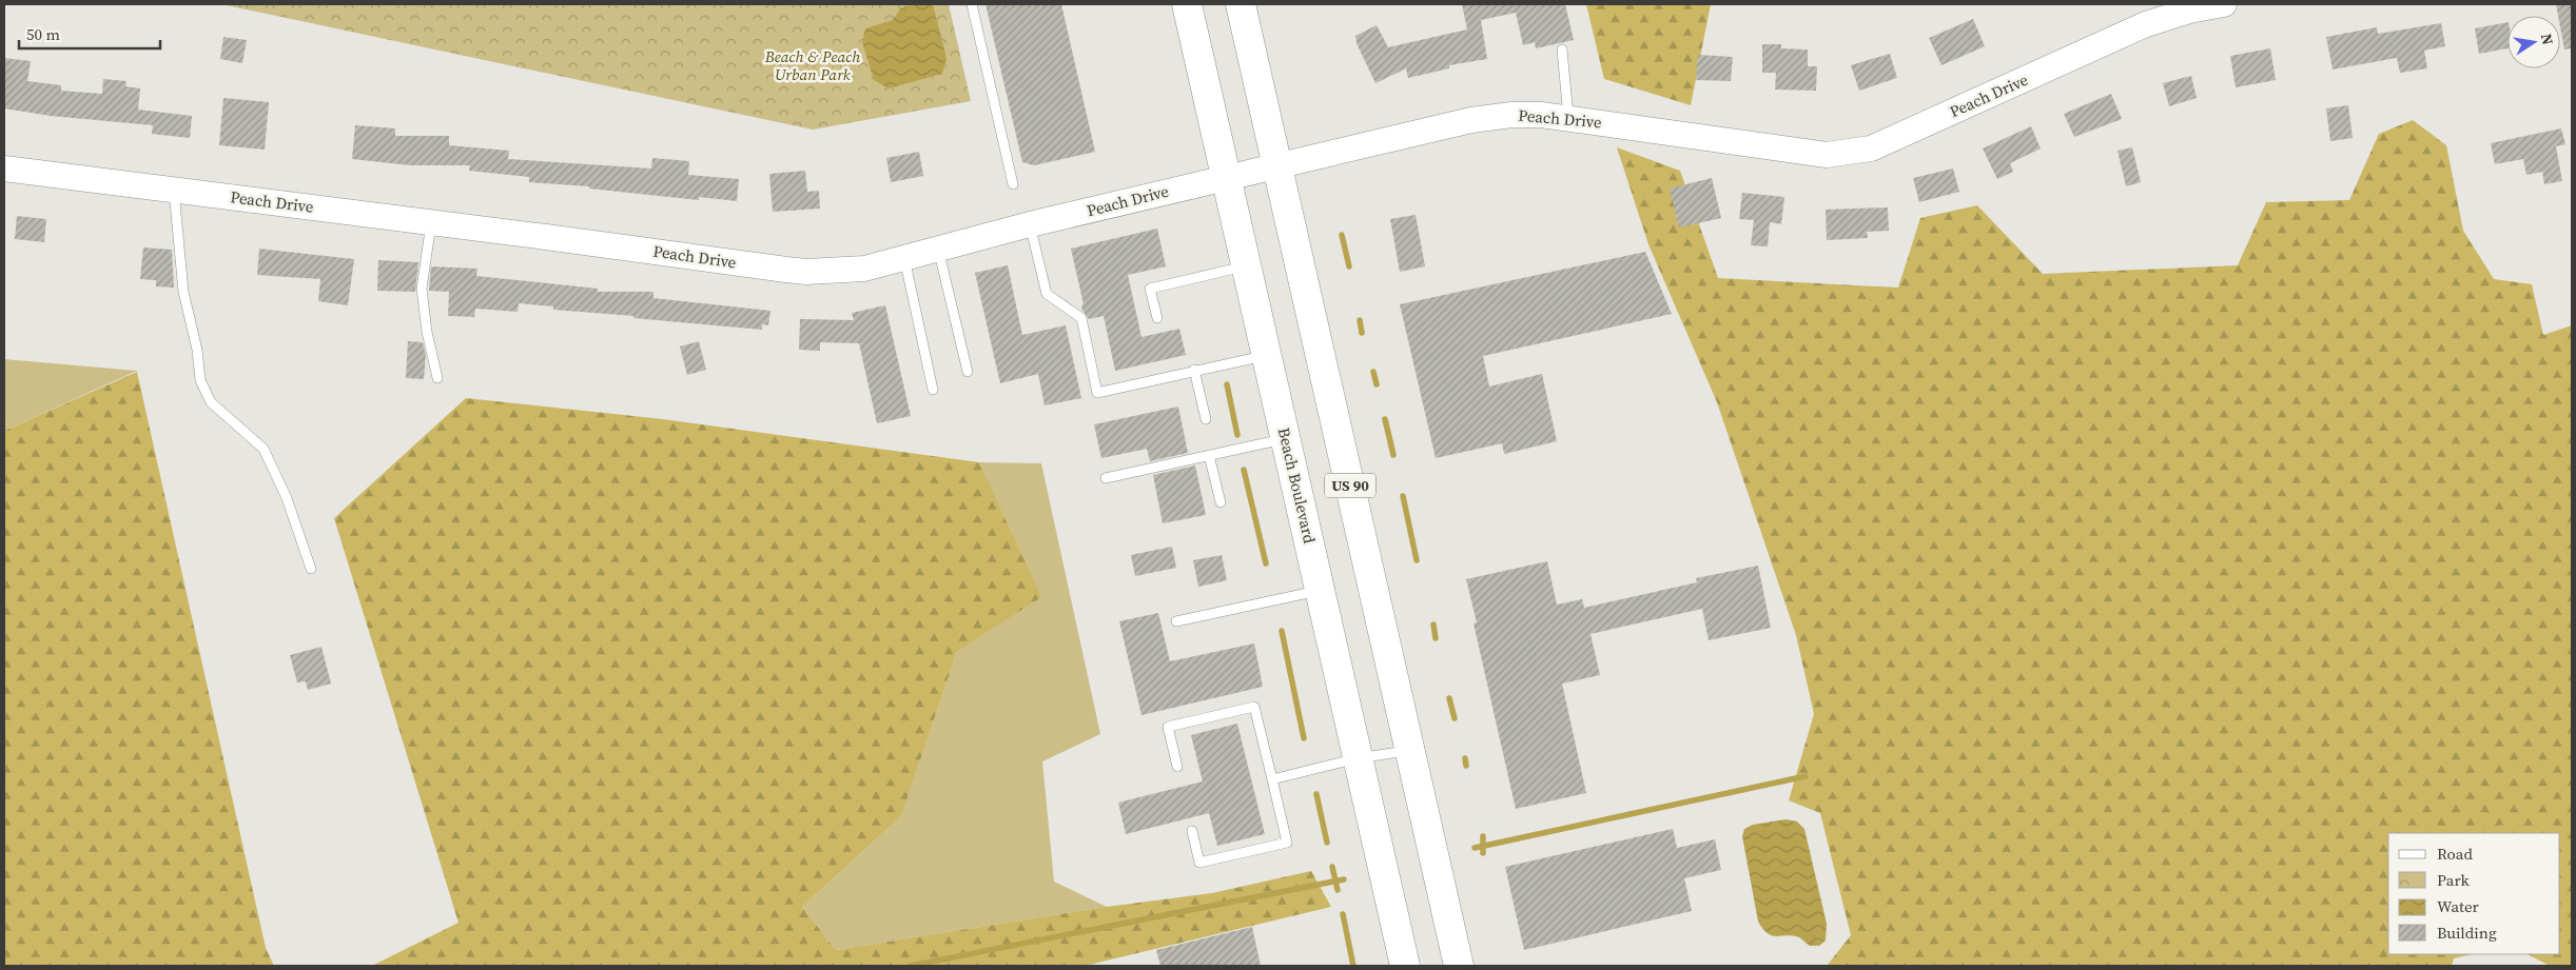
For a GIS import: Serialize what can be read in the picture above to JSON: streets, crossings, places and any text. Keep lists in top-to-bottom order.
{
  "streets": {
    "highway": ["Beach Boulevard", "US 90"],
    "street": ["Peach Drive"]
  },
  "crossings": [
    ["Peach Drive", "Beach Boulevard"],
    ["Peach Drive", "US 90"]
  ],
  "parks": ["Beach & Peach Urban Park"],
  "legend": [
    "Road",
    "Park",
    "Water",
    "Building"
  ],
  "scale_bar": "50 m",
  "north": "right"
}
